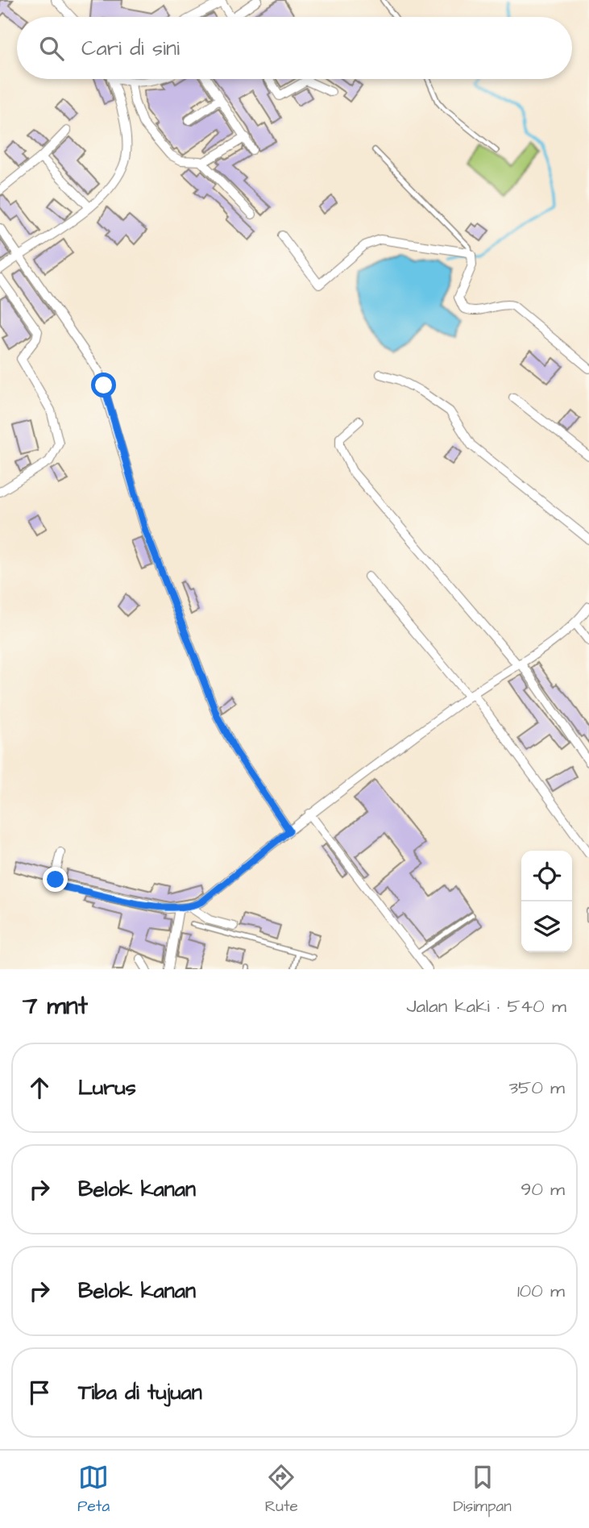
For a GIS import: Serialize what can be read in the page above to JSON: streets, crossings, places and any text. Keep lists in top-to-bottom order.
{
  "page": {
    "search": "Cari di sini",
    "heading": ["7 mnt", "Jalan kaki · 540 m"],
    "list": [
      ["Lurus", "350 m"],
      ["Belok kanan", "90 m"],
      ["Belok kanan", "100 m"],
      "Tiba di tujuan"
    ],
    "nav": ["Peta", "Rute", "Disimpan"]
  }
}
